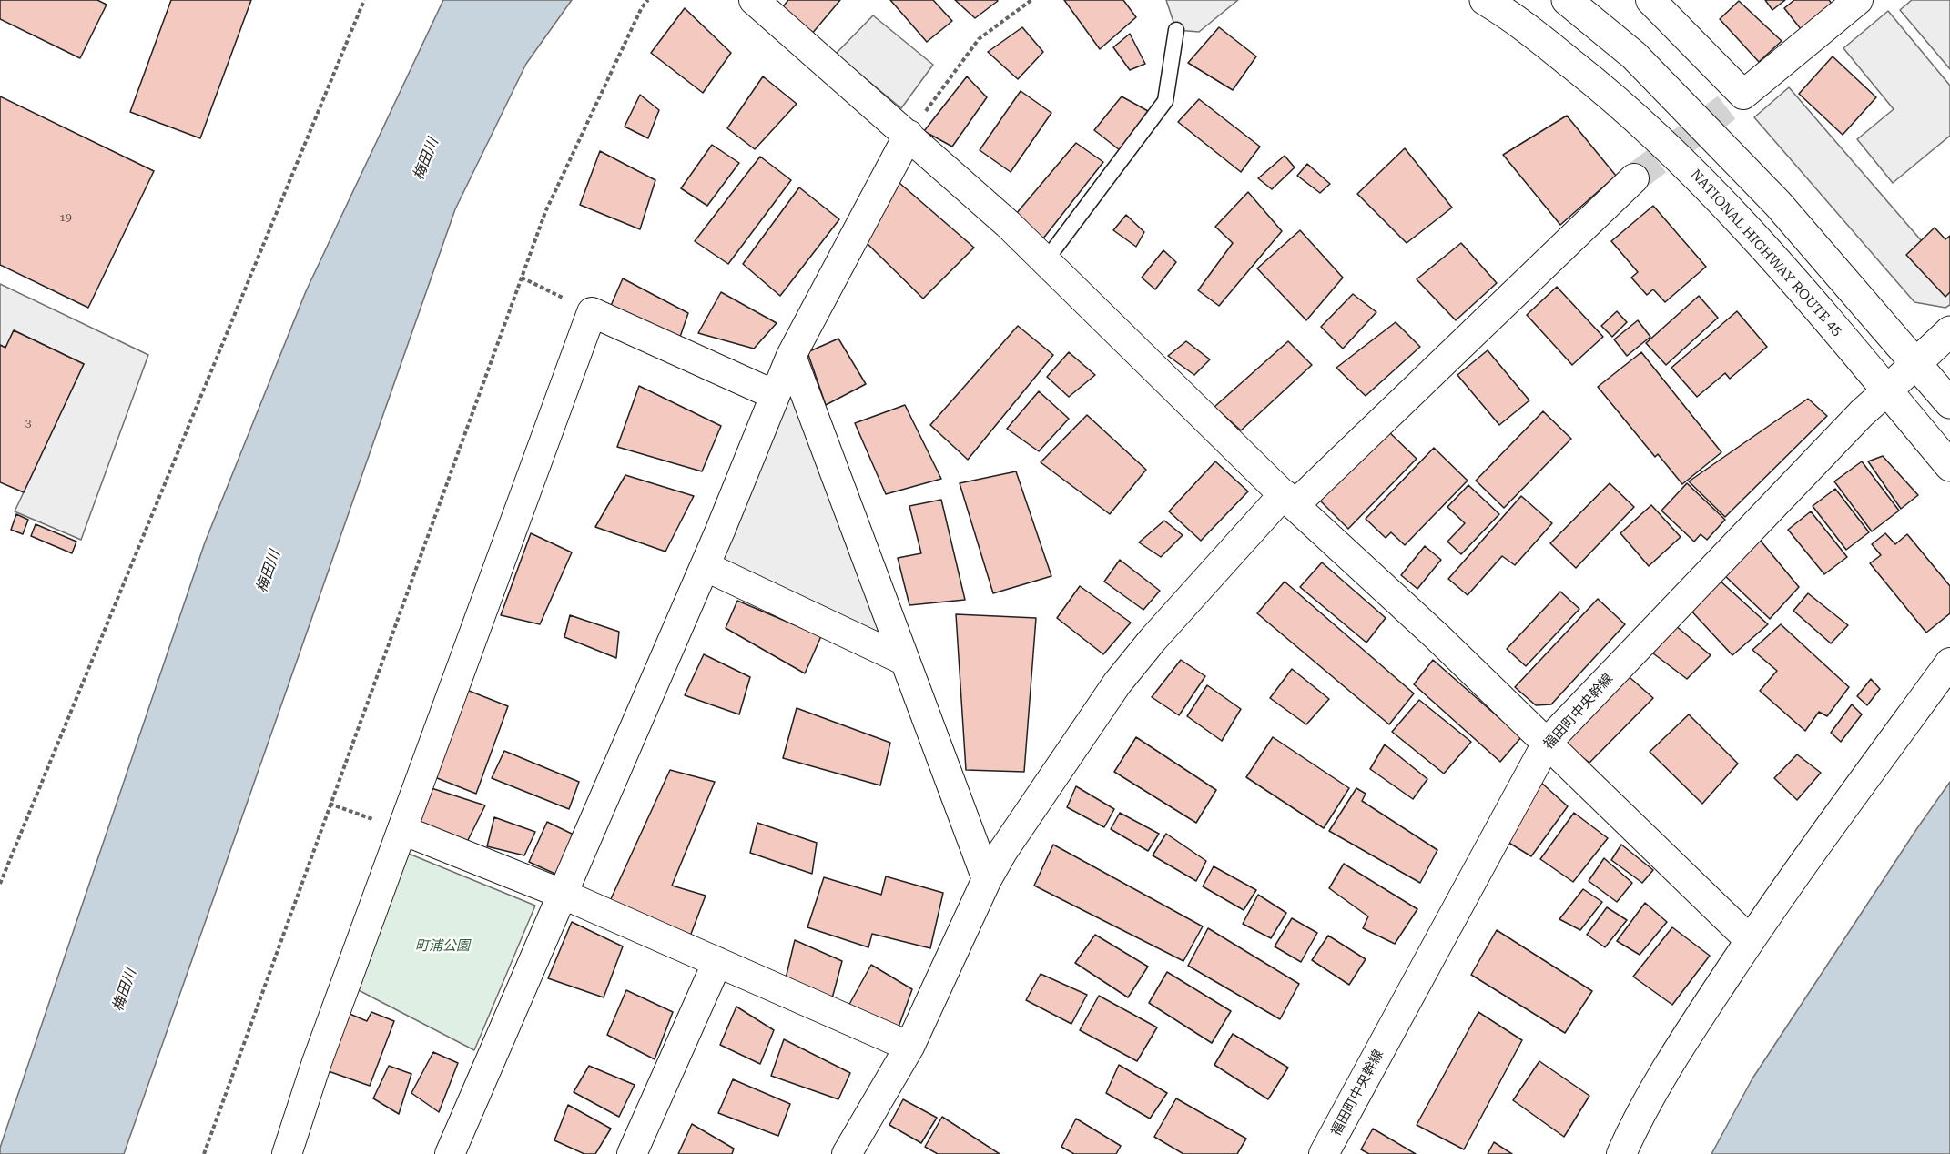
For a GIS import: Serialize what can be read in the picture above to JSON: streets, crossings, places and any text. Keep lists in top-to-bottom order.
{
  "streets": {
    "main road": ["NATIONAL HIGHWAY ROUTE 45"],
    "street": ["福田町中央幹線"]
  },
  "crossings": [
    ["NATIONAL HIGHWAY ROUTE 45", "福田町中央幹線"]
  ],
  "water": ["梅田川"],
  "parks": ["町浦公園"],
  "house_numbers": ["19", "3"]
}
